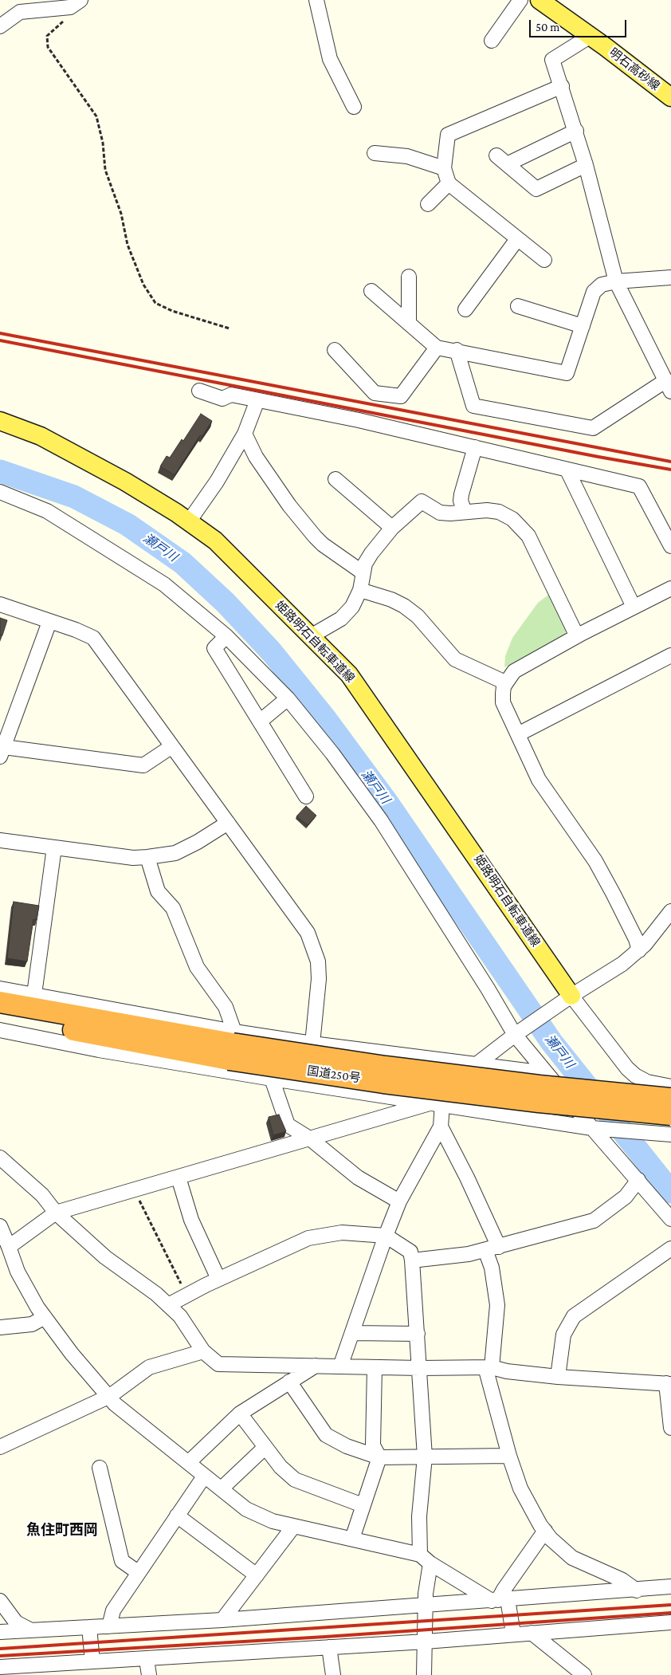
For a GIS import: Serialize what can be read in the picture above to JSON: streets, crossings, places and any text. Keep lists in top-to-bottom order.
{
  "streets": {
    "highway": ["国道250号"],
    "main road": ["明石高砂線", "姫路明石自転車道線"]
  },
  "districts": ["魚住町西岡"],
  "water": ["瀬戸川"],
  "scale_bar": "50 m"
}
